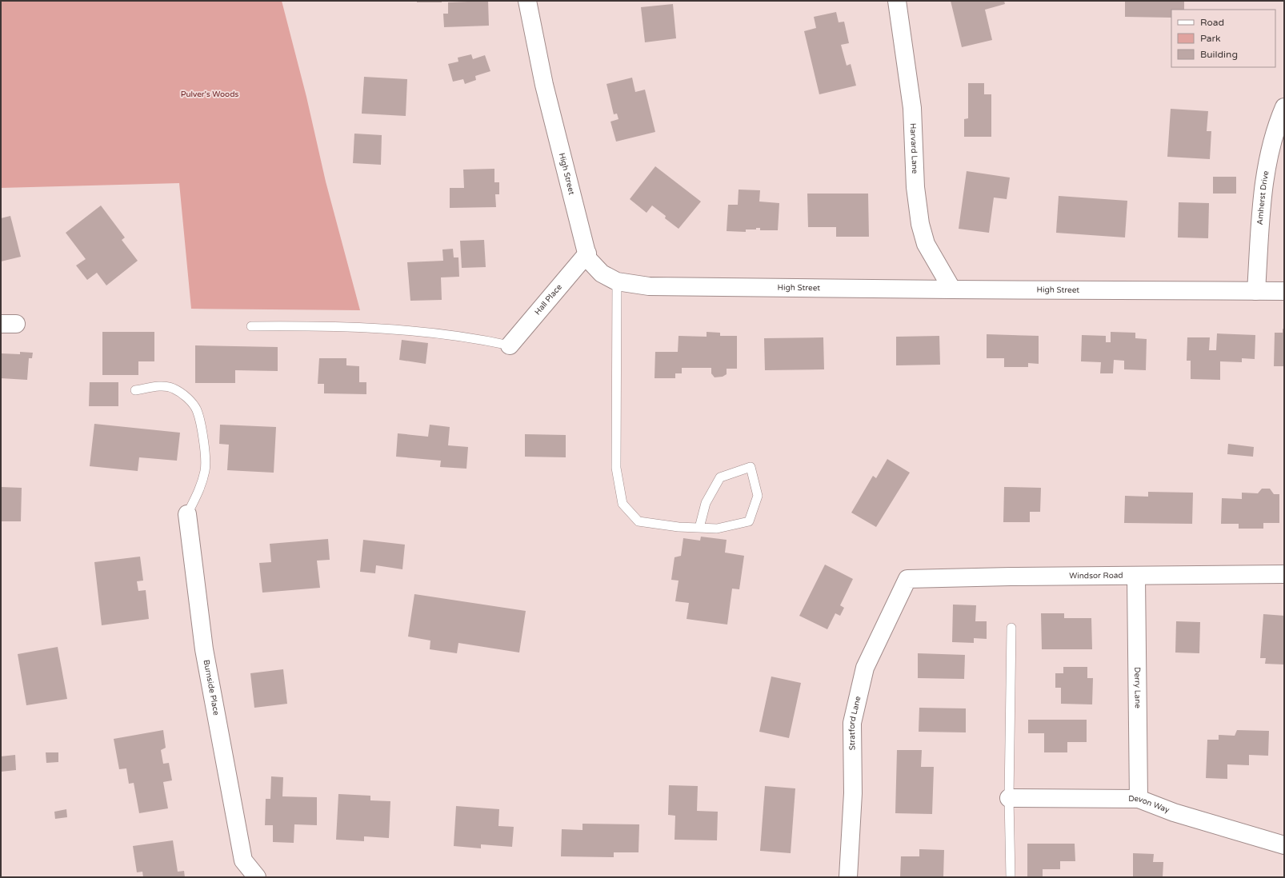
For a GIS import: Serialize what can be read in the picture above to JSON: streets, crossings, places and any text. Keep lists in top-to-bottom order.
{
  "streets": {
    "street": [
      "Harvard Lane",
      "High Street",
      "Amherst Drive",
      "Hall Place",
      "Windsor Road",
      "Burnside Place",
      "Derry Lane",
      "Stratford Lane",
      "Devon Way"
    ]
  },
  "crossings": [
    ["Harvard Lane", "High Street"],
    ["High Street", "Amherst Drive"],
    ["High Street", "Hall Place"],
    ["Windsor Road", "Derry Lane"],
    ["Windsor Road", "Stratford Lane"],
    ["Derry Lane", "Devon Way"]
  ],
  "parks": ["Pulver's Woods"],
  "legend": ["Road", "Park", "Building"]
}
